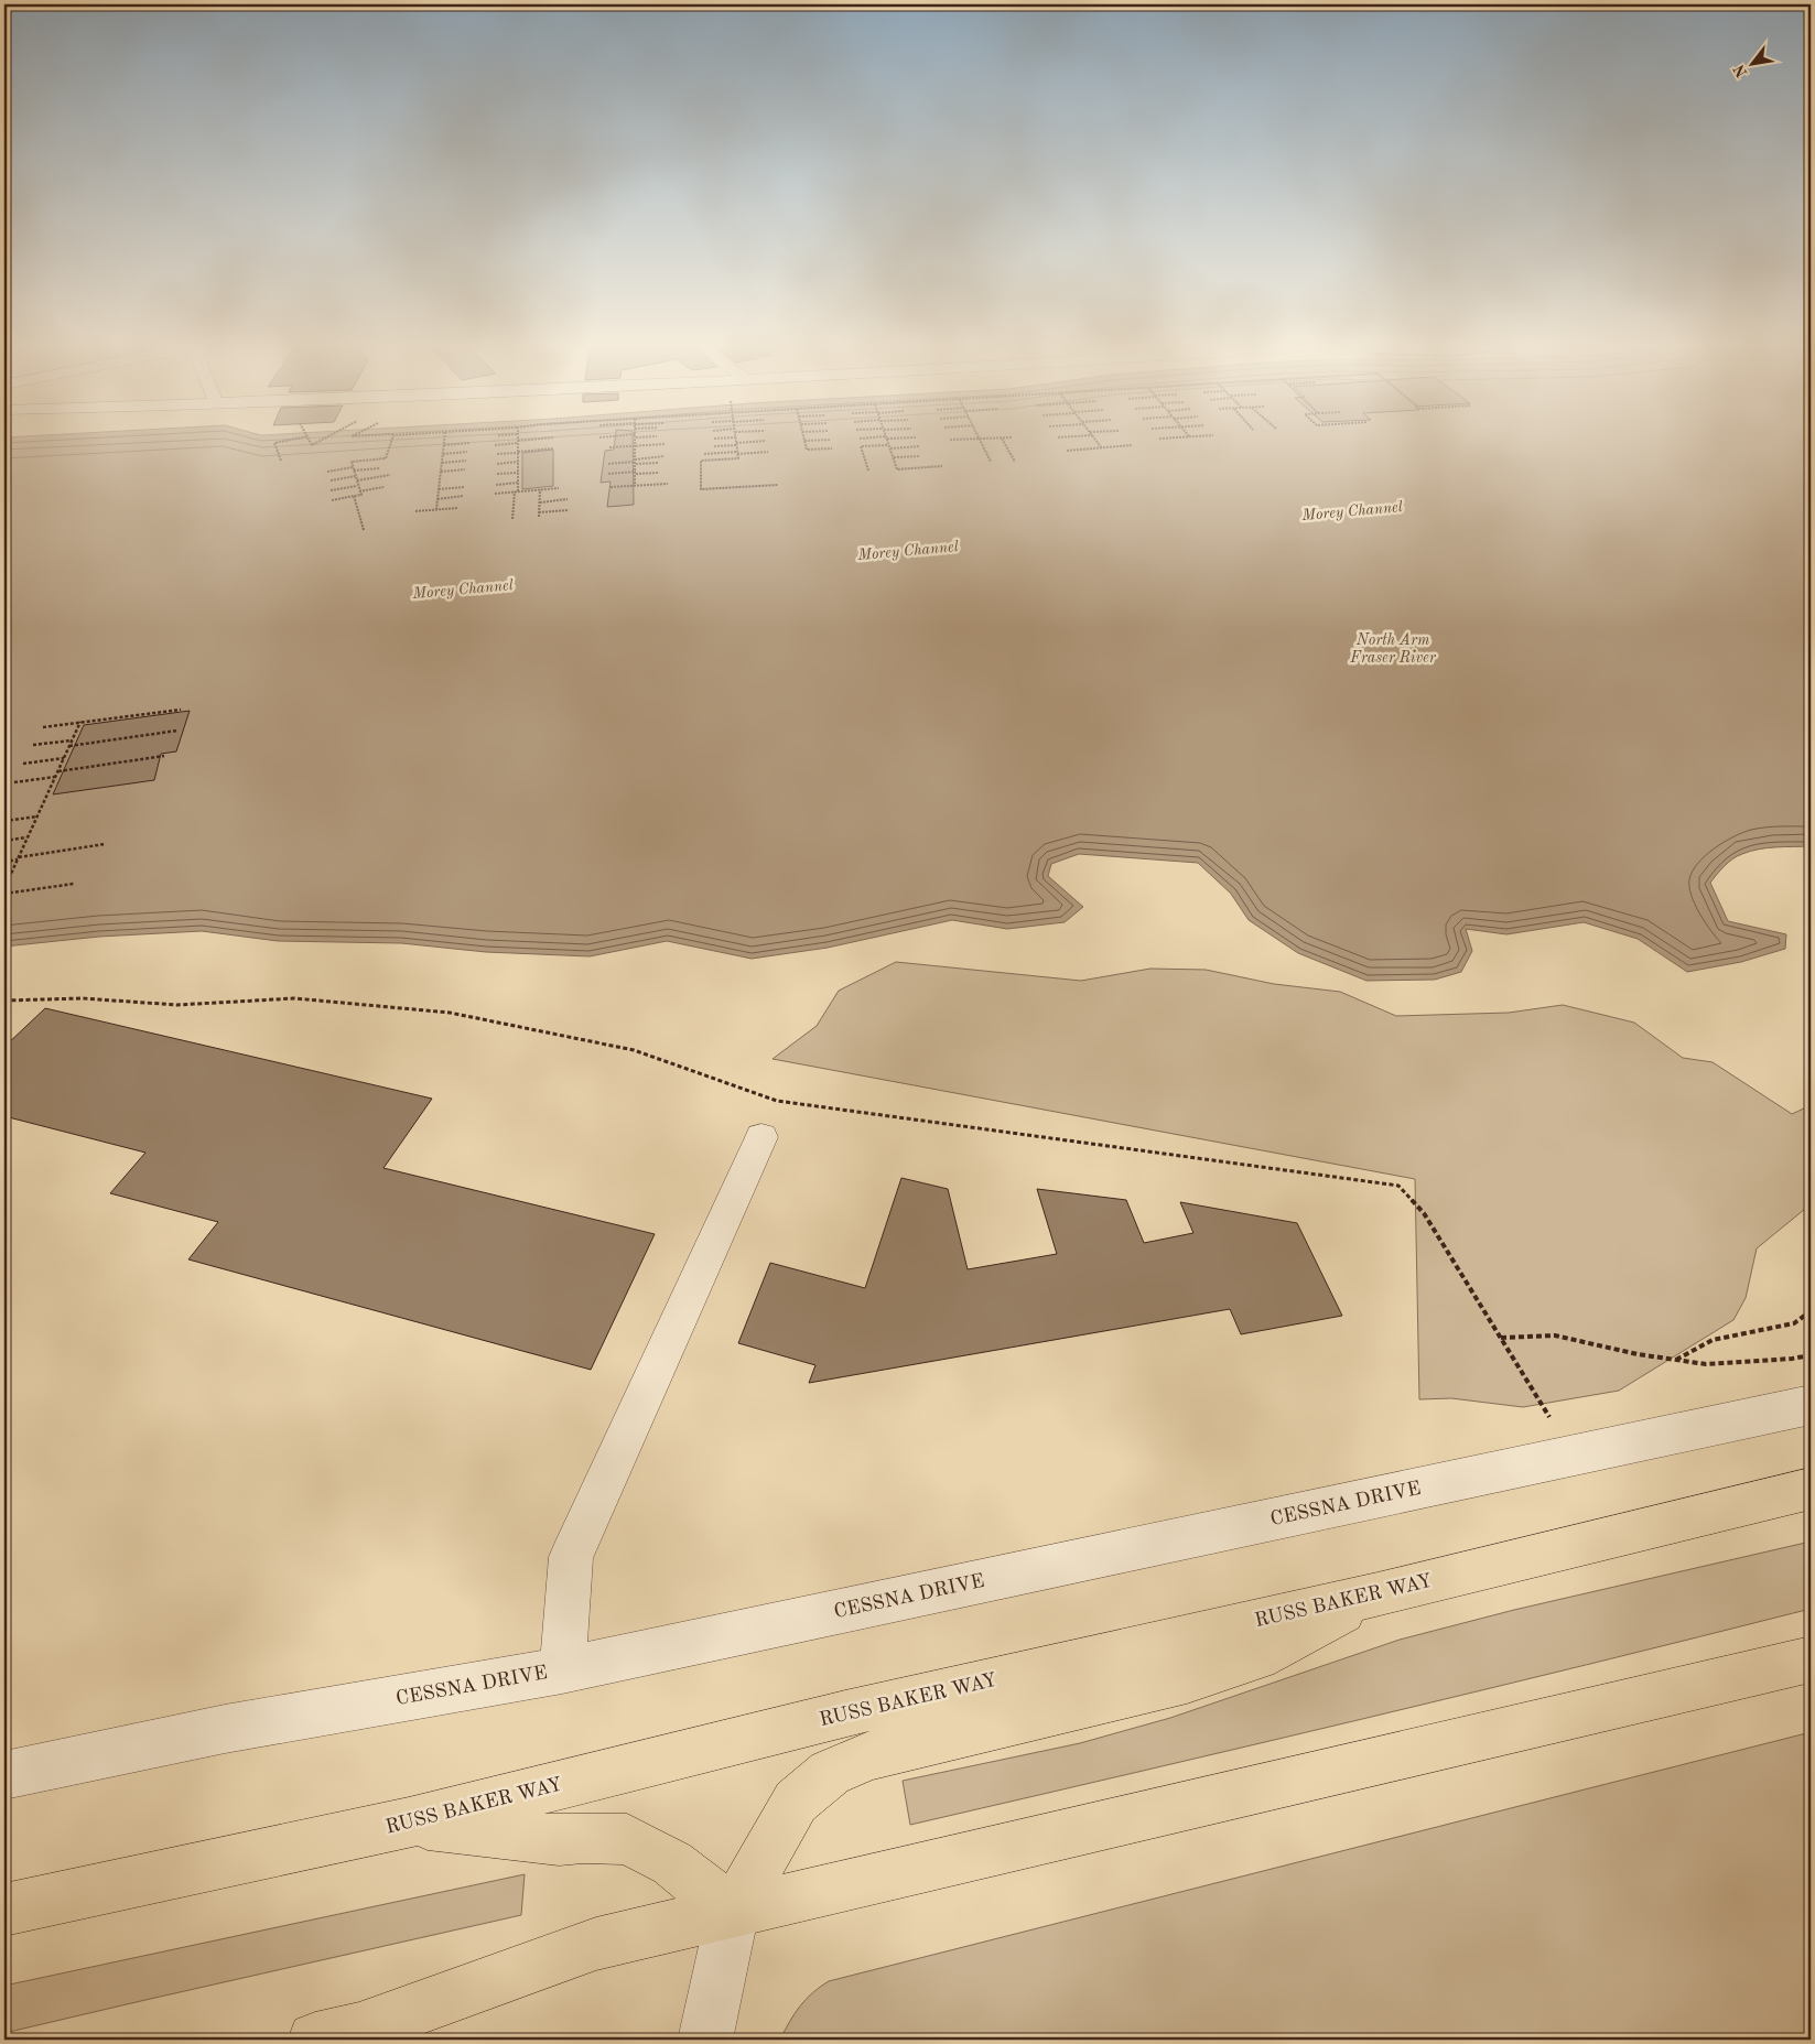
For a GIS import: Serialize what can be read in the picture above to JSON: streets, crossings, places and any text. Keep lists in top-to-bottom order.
{
  "streets": {
    "main road": ["RUSS BAKER WAY"],
    "street": ["CESSNA DRIVE"]
  },
  "water": ["Morey Channel", "North Arm Fraser River"],
  "north": "bottom left"
}
